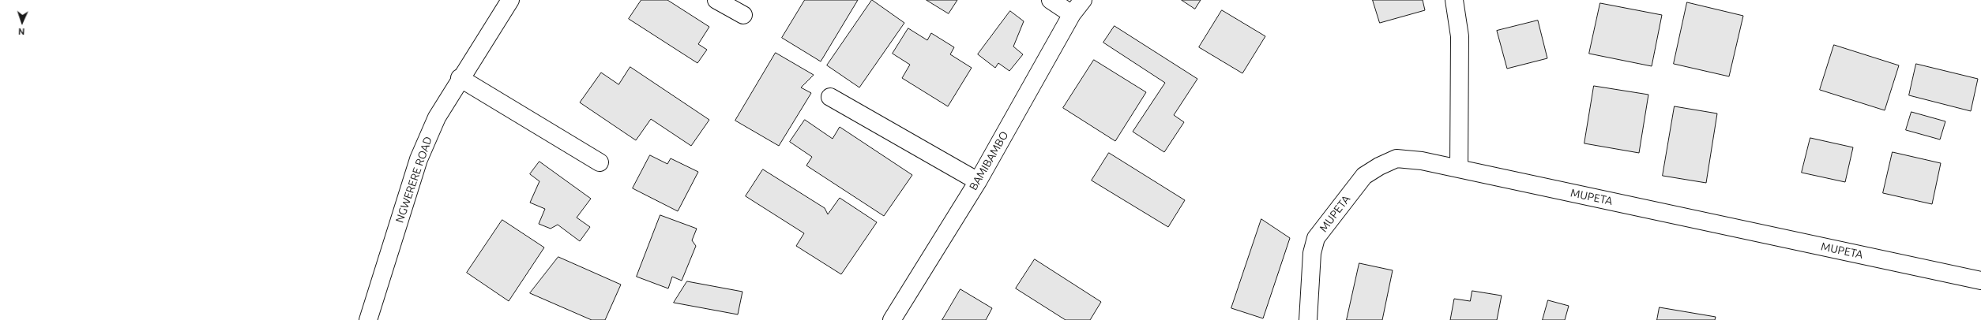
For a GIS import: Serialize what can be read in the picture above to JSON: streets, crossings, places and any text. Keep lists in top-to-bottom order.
{
  "streets": {
    "street": ["BAMIBAMBO", "NGWERERE ROAD", "MUPETA"]
  },
  "north": "bottom"
}
